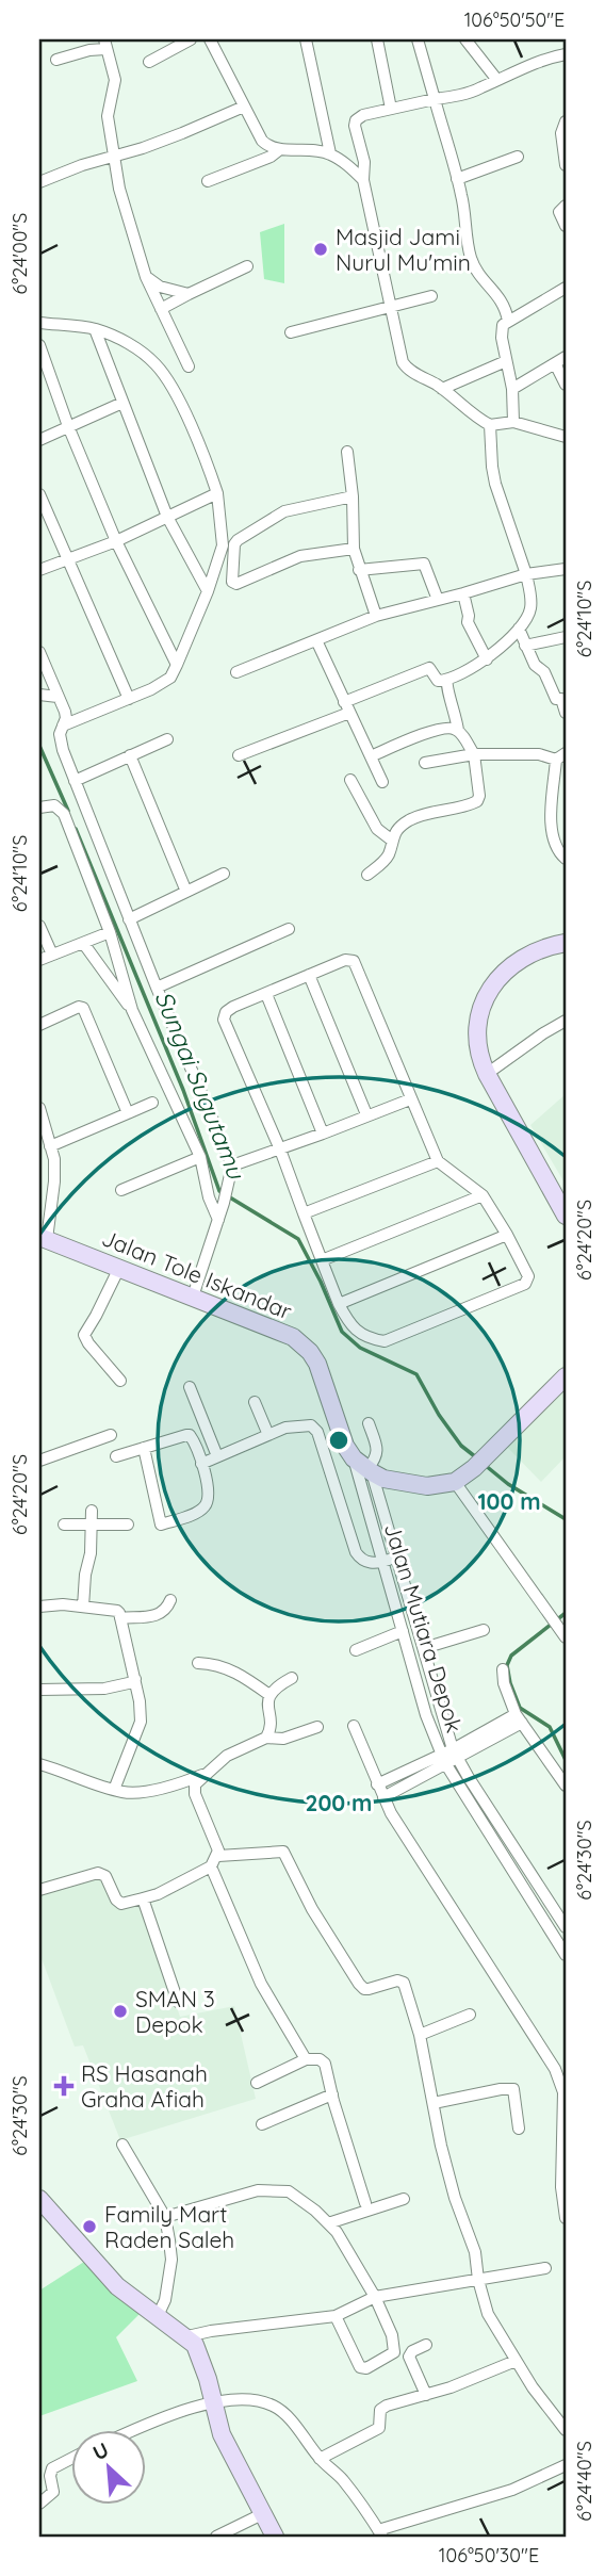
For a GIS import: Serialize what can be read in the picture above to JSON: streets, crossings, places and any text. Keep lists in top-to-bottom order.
{
  "streets": {
    "main road": ["Jalan Tole Iskandar"],
    "street": ["Jalan Mutiara Depok"]
  },
  "crossings": [
    ["Jalan Tole Iskandar", "Jalan Mutiara Depok"]
  ],
  "water": ["Sungai Sugutamu"],
  "places": {
    "other": ["Masjid Jami Nurul Mu'min", "SMAN 3 Depok", "Family Mart Raden Saleh"],
    "health": ["RS Hasanah Graha Afiah"]
  },
  "north": "top left",
  "coordinates": [
    "106°50'50\"E",
    "6°24'00\"S",
    "6°24'10\"S",
    "6°24'20\"S",
    "6°24'30\"S",
    "6°24'40\"S",
    "106°50'30\"E"
  ],
  "rings": ["100 m", "200 m"]
}
